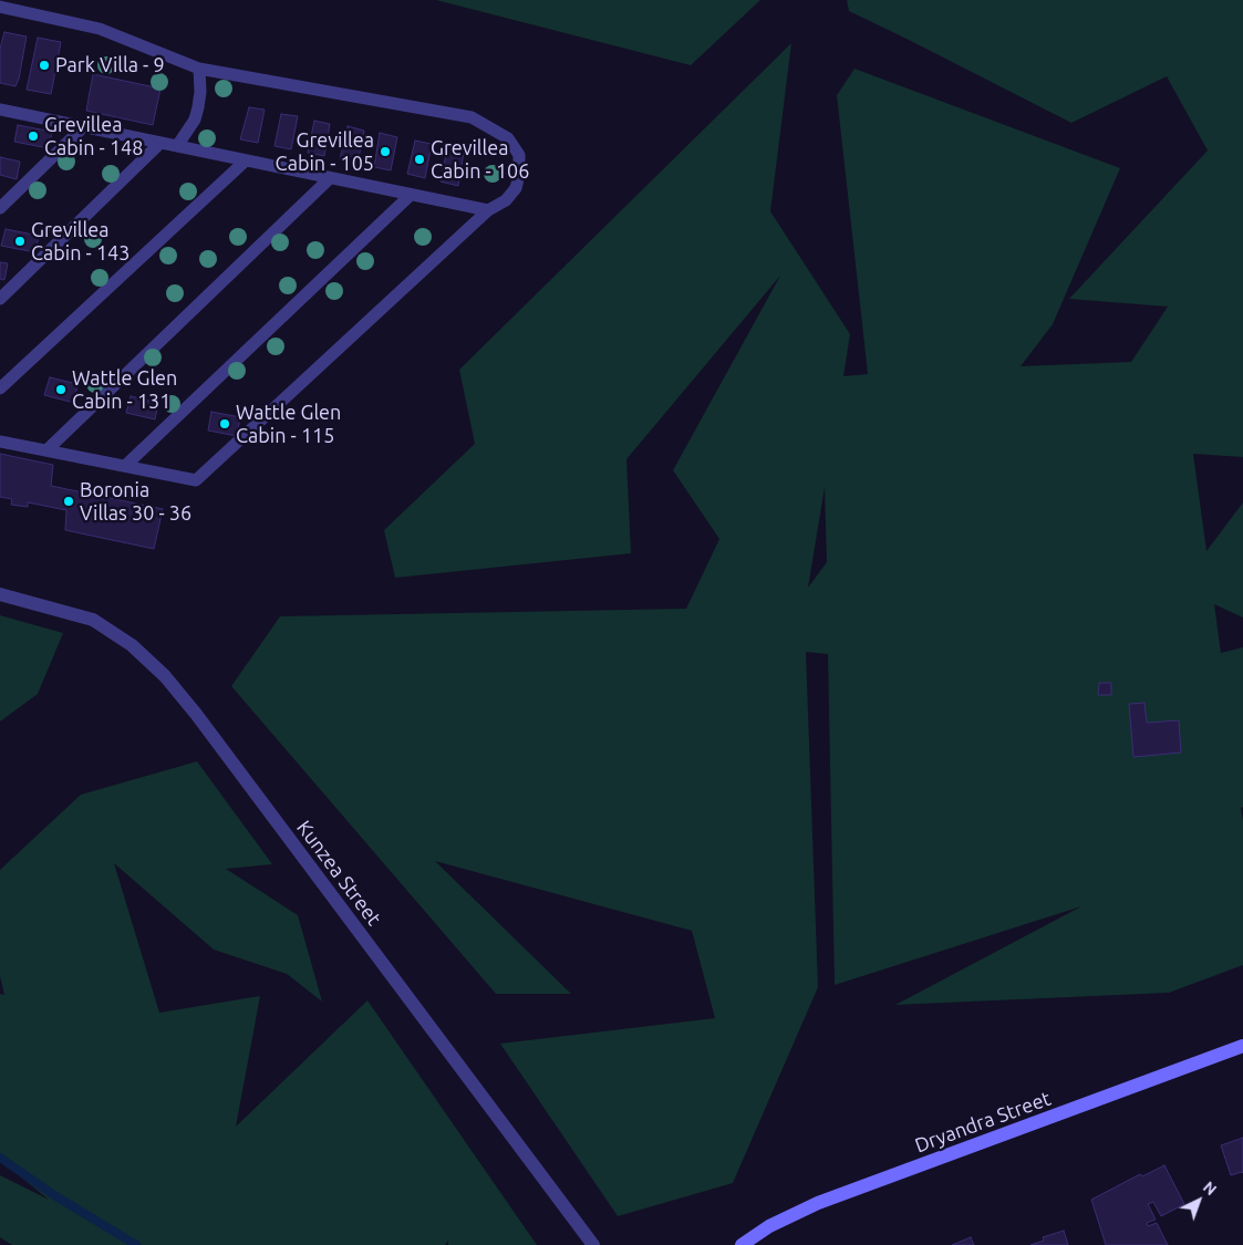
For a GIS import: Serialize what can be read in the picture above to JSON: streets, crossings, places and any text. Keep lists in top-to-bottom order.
{
  "streets": {
    "street": ["Kunzea Street", "Dryandra Street"]
  },
  "places": [
    "Park Villa - 9",
    "Grevillea Cabin - 148",
    "Grevillea Cabin - 105",
    "Grevillea Cabin - 106",
    "Grevillea Cabin - 143",
    "Wattle Glen Cabin - 131",
    "Wattle Glen Cabin - 115",
    "Boronia Villas 30 - 36"
  ],
  "north": "top right"
}
